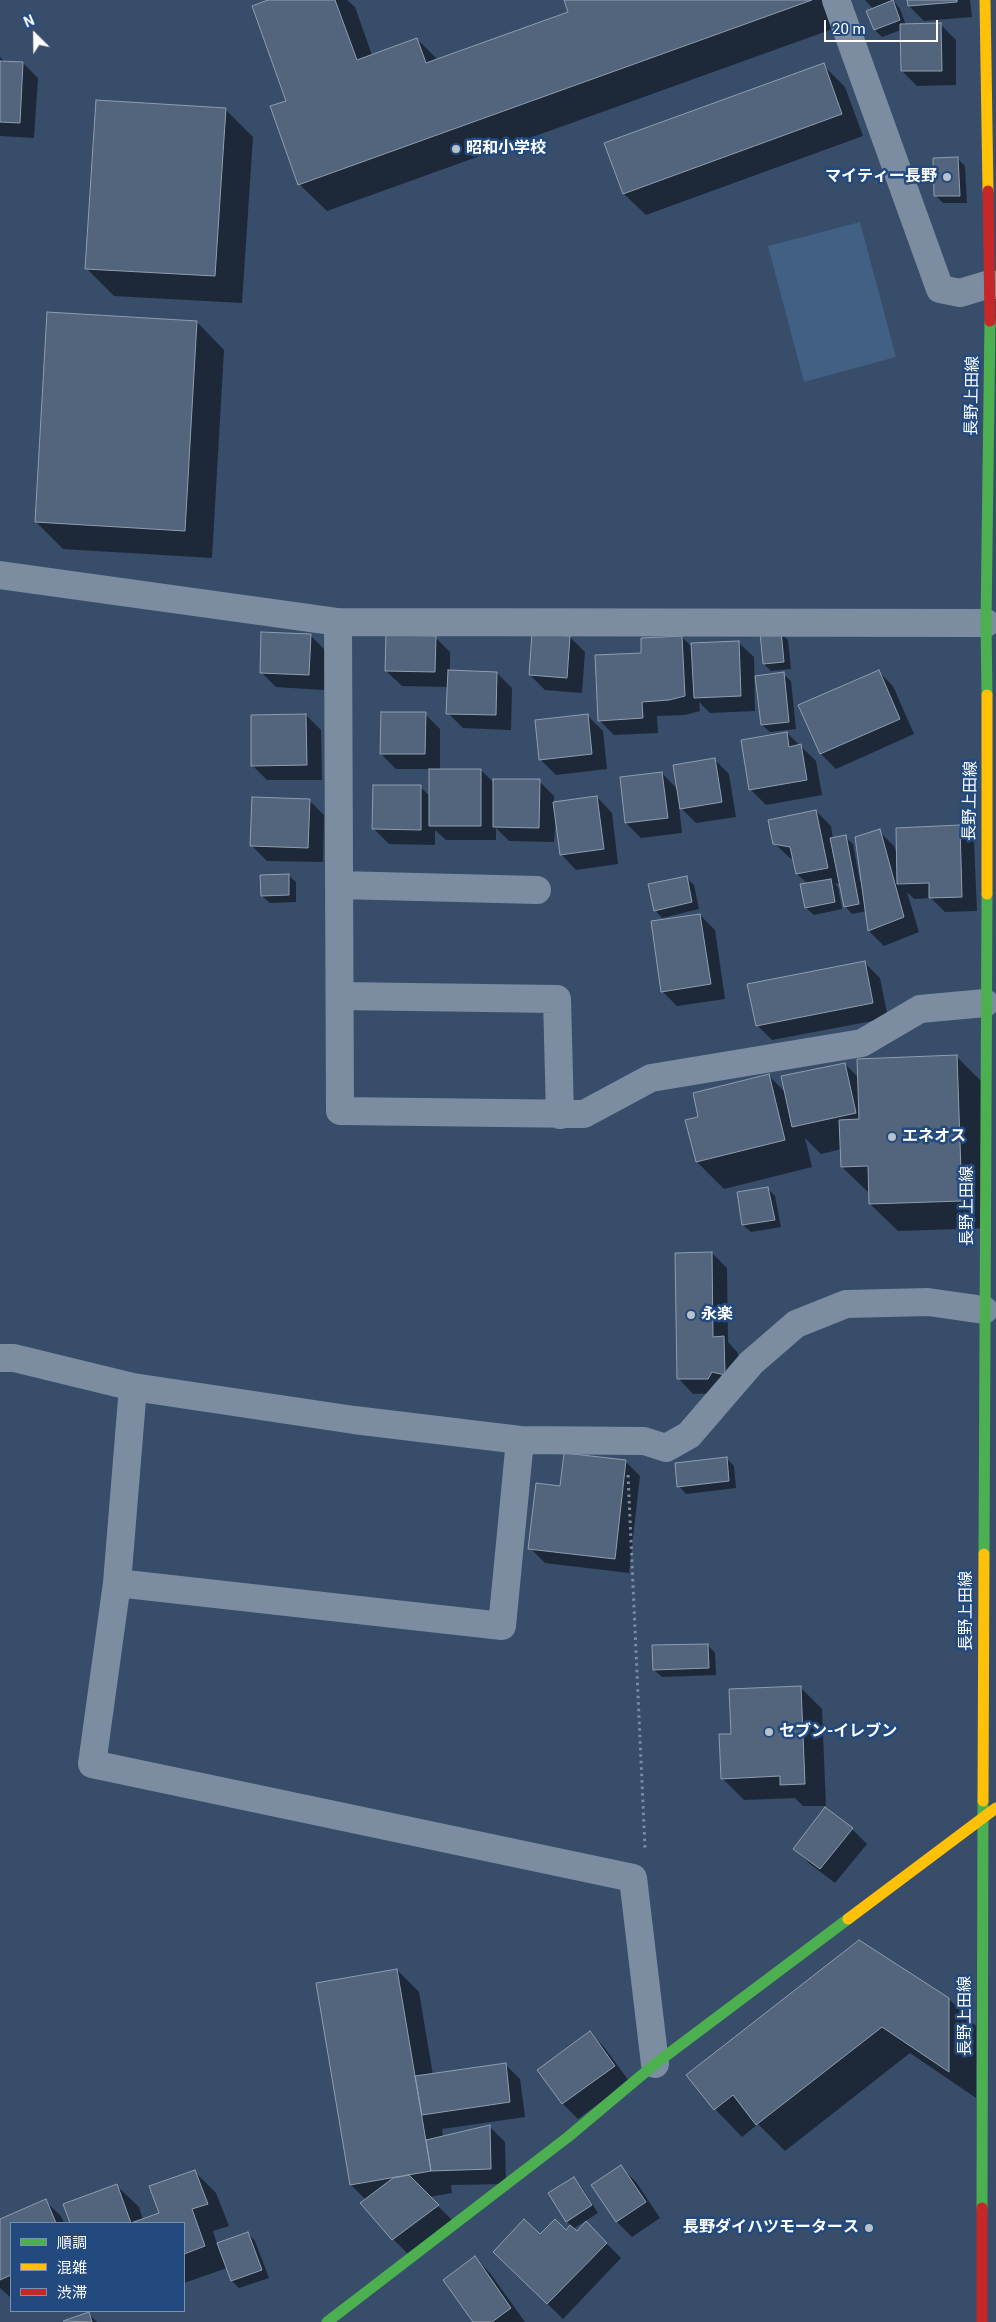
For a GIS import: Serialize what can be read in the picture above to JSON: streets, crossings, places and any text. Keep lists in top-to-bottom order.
{
  "streets": {
    "main road": ["長野上田線"]
  },
  "places": [
    "昭和小学校",
    "マイティー長野",
    "エネオス",
    "永楽",
    "セブン-イレブン",
    "長野ダイハツモータース"
  ],
  "legend": ["順調", "混雑", "渋滞"],
  "scale_bar": "20 m",
  "north": "top left"
}
